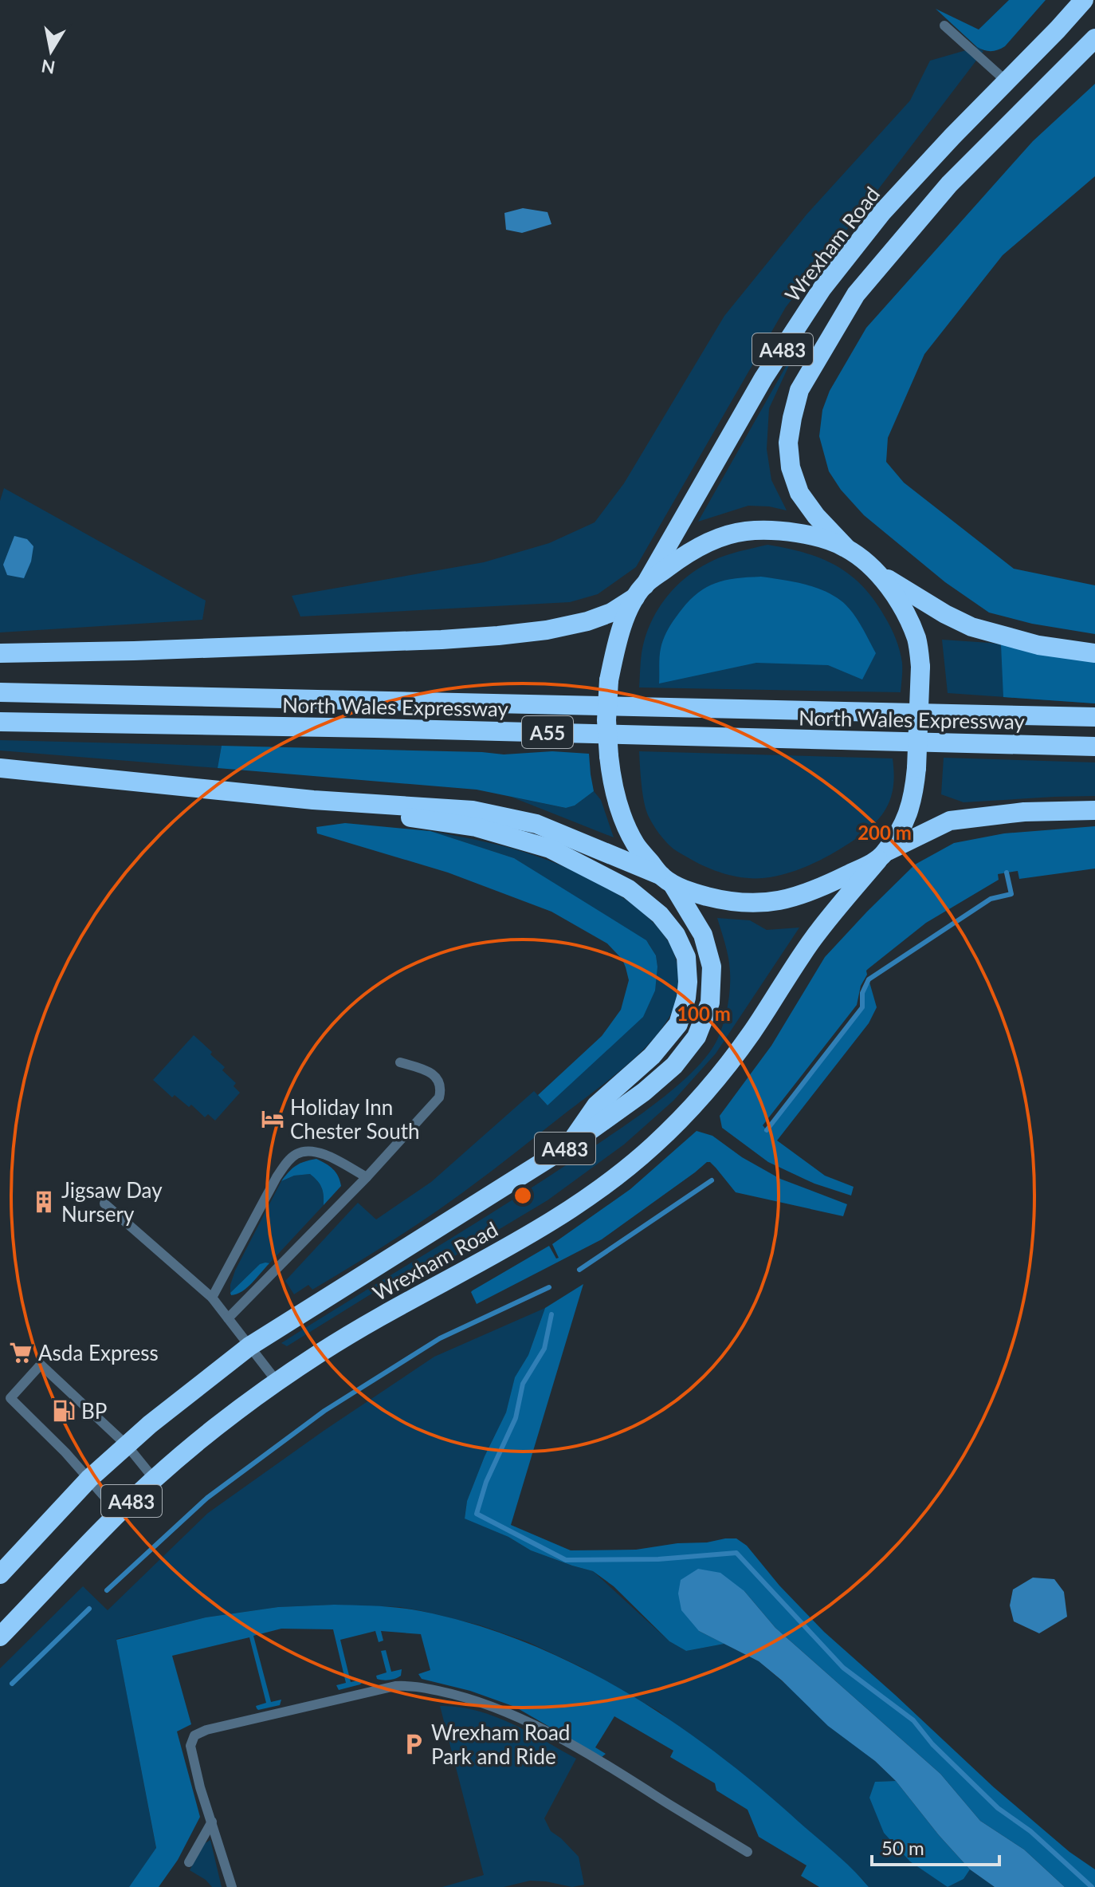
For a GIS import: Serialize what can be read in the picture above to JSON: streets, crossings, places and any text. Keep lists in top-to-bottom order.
{
  "streets": {
    "highway": [
      "Wrexham Road",
      "A483",
      "North Wales Expressway",
      "A55"
    ]
  },
  "places": {
    "hotel": ["Holiday Inn Chester South"],
    "building": ["Jigsaw Day Nursery"],
    "supermarket": ["Asda Express"],
    "fuel station": ["BP"],
    "parking": ["Wrexham Road Park and Ride"]
  },
  "scale_bar": "50 m",
  "north": "bottom",
  "rings": ["200 m", "100 m"]
}
